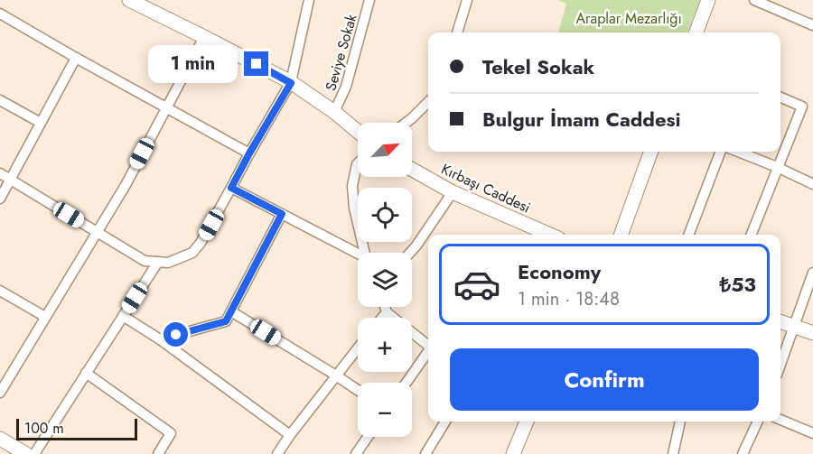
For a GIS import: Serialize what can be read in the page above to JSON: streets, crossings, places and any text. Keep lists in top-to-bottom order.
{
  "streets": {
    "street": ["Seviye Sokak", "Kırbaşı Caddesi"]
  },
  "parks": ["Araplar Mezarlığı"],
  "scale_bar": "100 m",
  "north": "top right",
  "page": {
    "banner": ["Tekel Sokak", "Bulgur İmam Caddesi"],
    "bubble": "1 min",
    "map_buttons": ["+", "−"],
    "list": [
      {
        "name": "Economy",
        "note": "1 min · 18:48",
        "value": "₺53"
      }
    ],
    "buttons": "Confirm",
    "scale": "100 m"
  }
}
